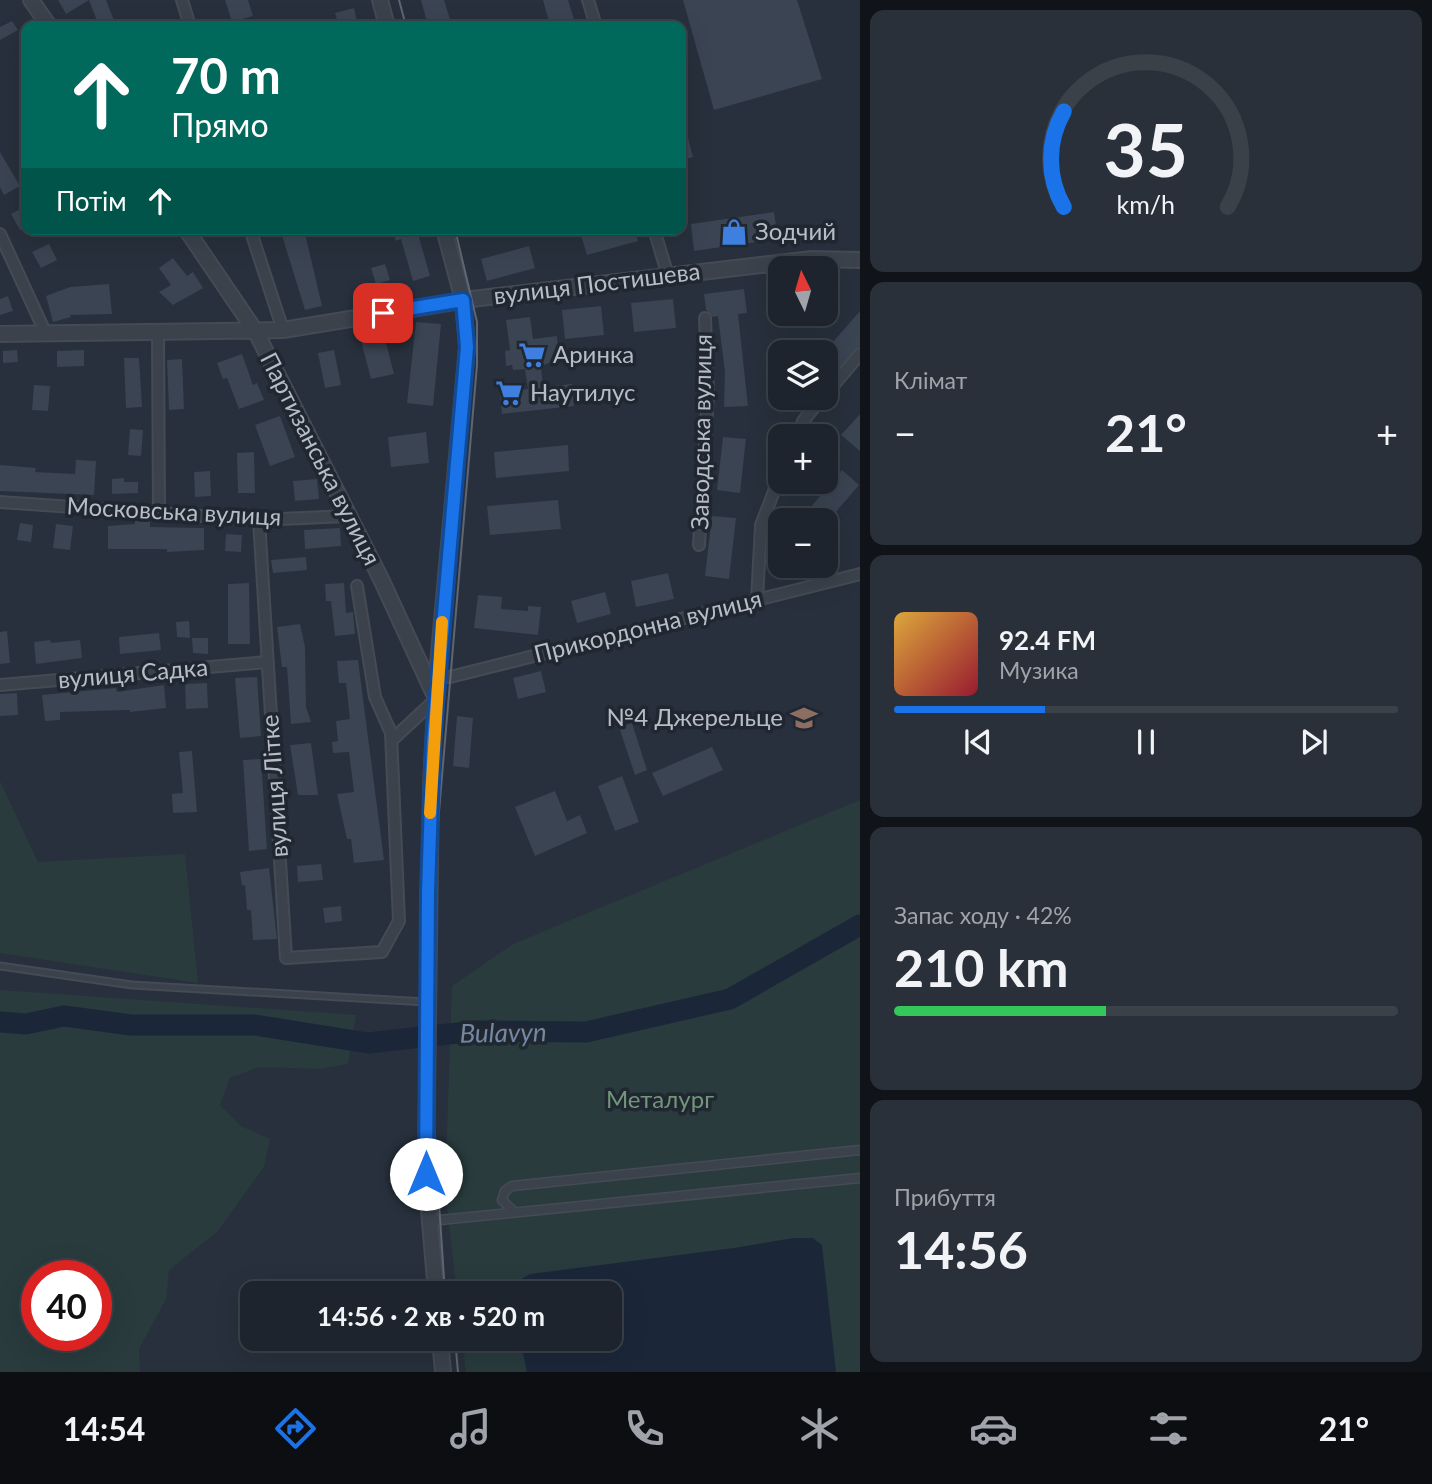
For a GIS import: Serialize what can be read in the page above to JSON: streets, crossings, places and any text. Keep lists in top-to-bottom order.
{
  "streets": {
    "street": [
      "вулиця Постишева",
      "Заводська вулиця",
      "Партизанська вулиця",
      "Московська вулиця",
      "Прикордонна вулиця",
      "вулиця Садка",
      "вулиця Літке"
    ]
  },
  "crossings": [
    ["вулиця Постишева", "Партизанська вулиця"],
    ["Партизанська вулиця", "Московська вулиця"],
    ["Партизанська вулиця", "вулиця Літке"],
    ["Московська вулиця", "вулиця Літке"],
    ["вулиця Садка", "вулиця Літке"]
  ],
  "water": ["Bulavyn"],
  "parks": ["Металург"],
  "places": {
    "shop": ["Зодчий"],
    "supermarket": ["Аринка", "Наутилус"],
    "school or university": ["№4 Джерельце"]
  },
  "north": "top",
  "page": {
    "turn": ["70 m", "Прямо"],
    "then": "Потім",
    "map_buttons": ["+", "−"],
    "tile": [
      "Клімат",
      ["Запас ходу · 42%", "210 km"],
      ["Прибуття", "14:56"]
    ],
    "heat": ["−", "21°", "+"],
    "song": ["92.4 FM", "Музика"],
    "limit": "40",
    "trip": "14:56 · 2 хв · 520 m",
    "tabs": ["14:54", "21°"],
    "gauge": ["35", "km/h"]
  }
}
